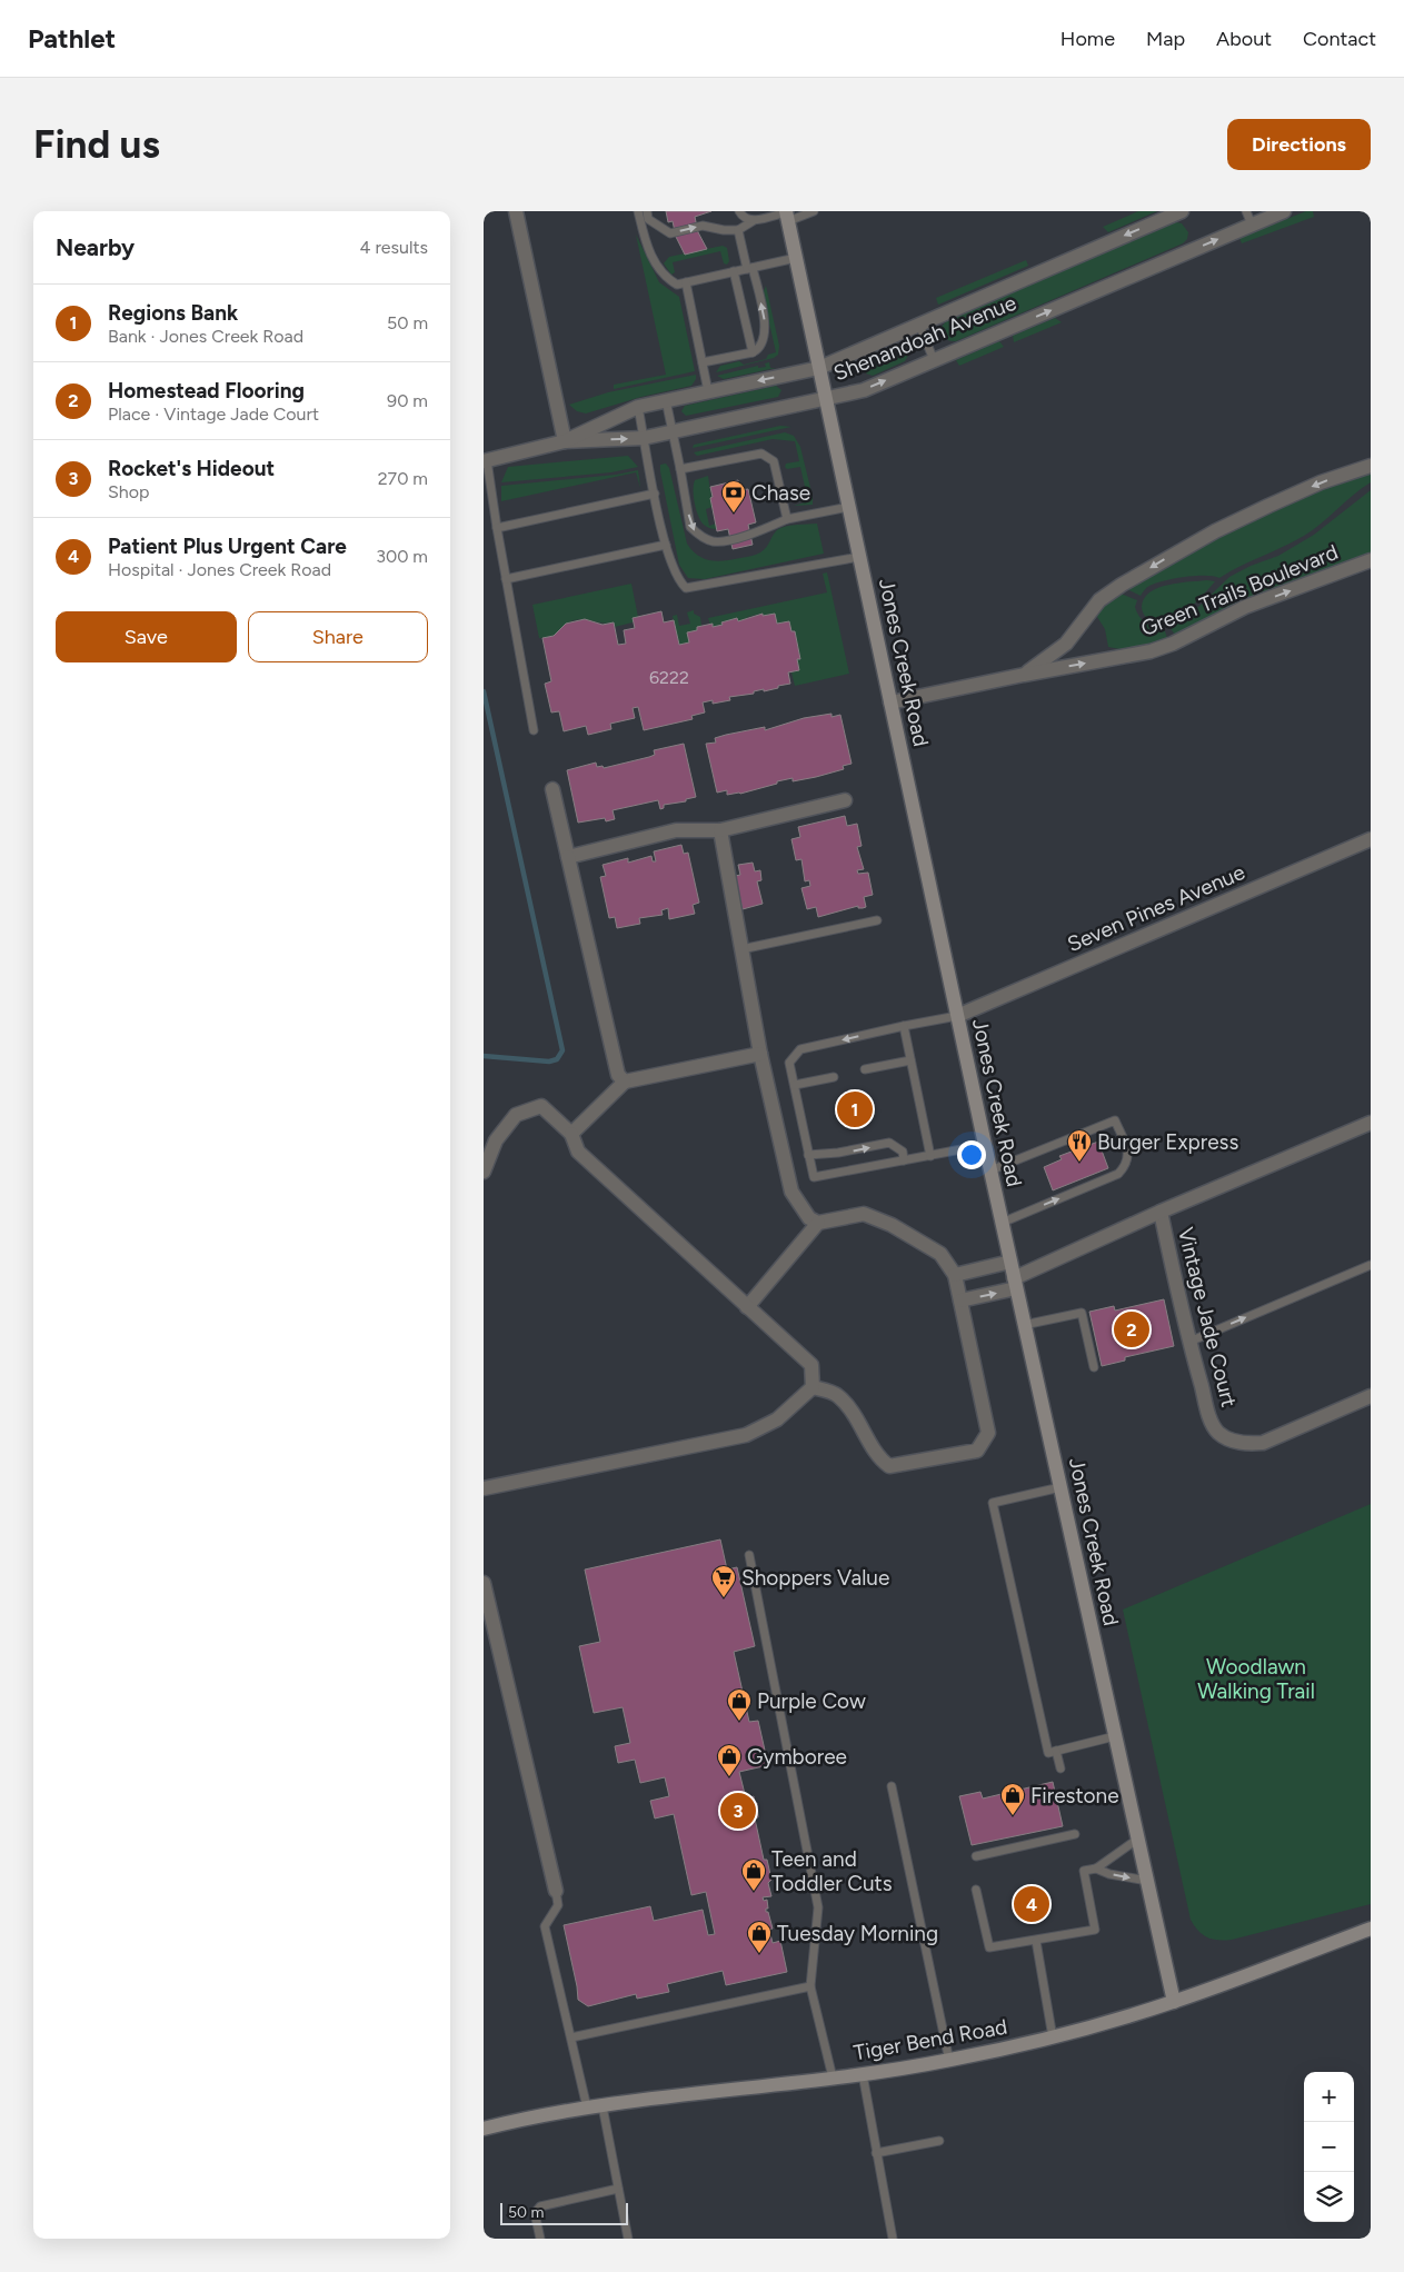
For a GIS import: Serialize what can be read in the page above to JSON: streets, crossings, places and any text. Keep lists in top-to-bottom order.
{
  "streets": {
    "main road": ["Jones Creek Road", "Tiger Bend Road"],
    "street": [
      "Shenandoah Avenue",
      "Green Trails Boulevard",
      "Seven Pines Avenue",
      "Vintage Jade Court"
    ]
  },
  "crossings": [
    ["Shenandoah Avenue", "Jones Creek Road"],
    ["Green Trails Boulevard", "Jones Creek Road"],
    ["Jones Creek Road", "Seven Pines Avenue"],
    ["Jones Creek Road", "Tiger Bend Road"]
  ],
  "parks": ["Woodlawn Walking Trail"],
  "places": {
    "bank": ["Chase"],
    "restaurant": ["Burger Express"],
    "supermarket": ["Shoppers Value"],
    "shop": [
      "Purple Cow",
      "Gymboree",
      "Firestone",
      "Teen and Toddler Cuts",
      "Tuesday Morning"
    ]
  },
  "house_numbers": ["6222"],
  "scale_bar": "50 m",
  "page": {
    "header": "Pathlet",
    "nav": [
      "Home",
      "Map",
      "About",
      "Contact"
    ],
    "buttons": [
      "Directions",
      ["Save", "Share"]
    ],
    "title": "Find us",
    "heading": ["Nearby", "4 results"],
    "list": [
      {
        "mark": "1",
        "name": "Regions Bank",
        "note": "Bank · Jones Creek Road",
        "value": "50 m"
      },
      {
        "mark": "2",
        "name": "Homestead Flooring",
        "note": "Place · Vintage Jade Court",
        "value": "90 m"
      },
      {
        "mark": "3",
        "name": "Rocket's Hideout",
        "note": "Shop",
        "value": "270 m"
      },
      {
        "mark": "4",
        "name": "Patient Plus Urgent Care",
        "note": "Hospital · Jones Creek Road",
        "value": "300 m"
      }
    ],
    "pins": [
      "1",
      "2",
      "3",
      "4"
    ],
    "map_buttons": ["+", "−"],
    "scale": "50 m"
  }
}
